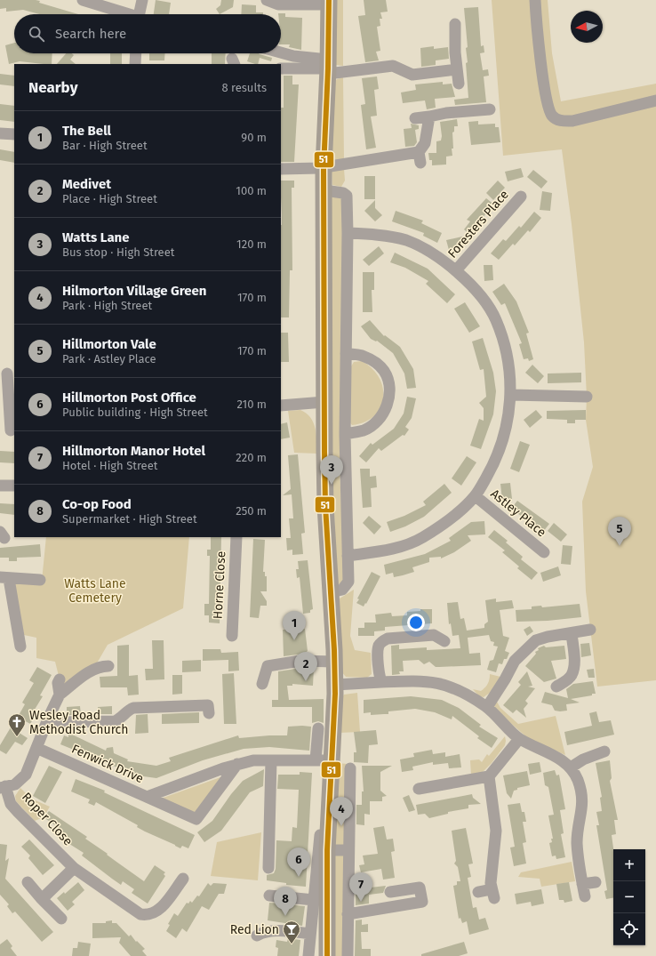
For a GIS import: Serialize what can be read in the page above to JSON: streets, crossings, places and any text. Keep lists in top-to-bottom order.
{
  "streets": {
    "street": [
      "Foresters Place",
      "Astley Place",
      "Horne Close",
      "Fenwick Drive",
      "Roper Close"
    ]
  },
  "parks": ["Watts Lane Cemetery"],
  "places": {
    "church": ["Wesley Road Methodist Church"],
    "bar": ["Red Lion"]
  },
  "lines": ["transit line 51"],
  "north": "left",
  "page": {
    "search": "Search here",
    "heading": ["Nearby", "8 results"],
    "list": [
      {
        "mark": "1",
        "name": "The Bell",
        "note": "Bar · High Street",
        "value": "90 m"
      },
      {
        "mark": "2",
        "name": "Medivet",
        "note": "Place · High Street",
        "value": "100 m"
      },
      {
        "mark": "3",
        "name": "Watts Lane",
        "note": "Bus stop · High Street",
        "value": "120 m"
      },
      {
        "mark": "4",
        "name": "Hilmorton Village Green",
        "note": "Park · High Street",
        "value": "170 m"
      },
      {
        "mark": "5",
        "name": "Hillmorton Vale",
        "note": "Park · Astley Place",
        "value": "170 m"
      },
      {
        "mark": "6",
        "name": "Hillmorton Post Office",
        "note": "Public building · High Street",
        "value": "210 m"
      },
      {
        "mark": "7",
        "name": "Hillmorton Manor Hotel",
        "note": "Hotel · High Street",
        "value": "220 m"
      },
      {
        "mark": "8",
        "name": "Co-op Food",
        "note": "Supermarket · High Street",
        "value": "250 m"
      }
    ],
    "pins": [
      "3",
      "5",
      "1",
      "2",
      "4",
      "6",
      "7",
      "8"
    ],
    "map_buttons": ["+", "−"]
  }
}
